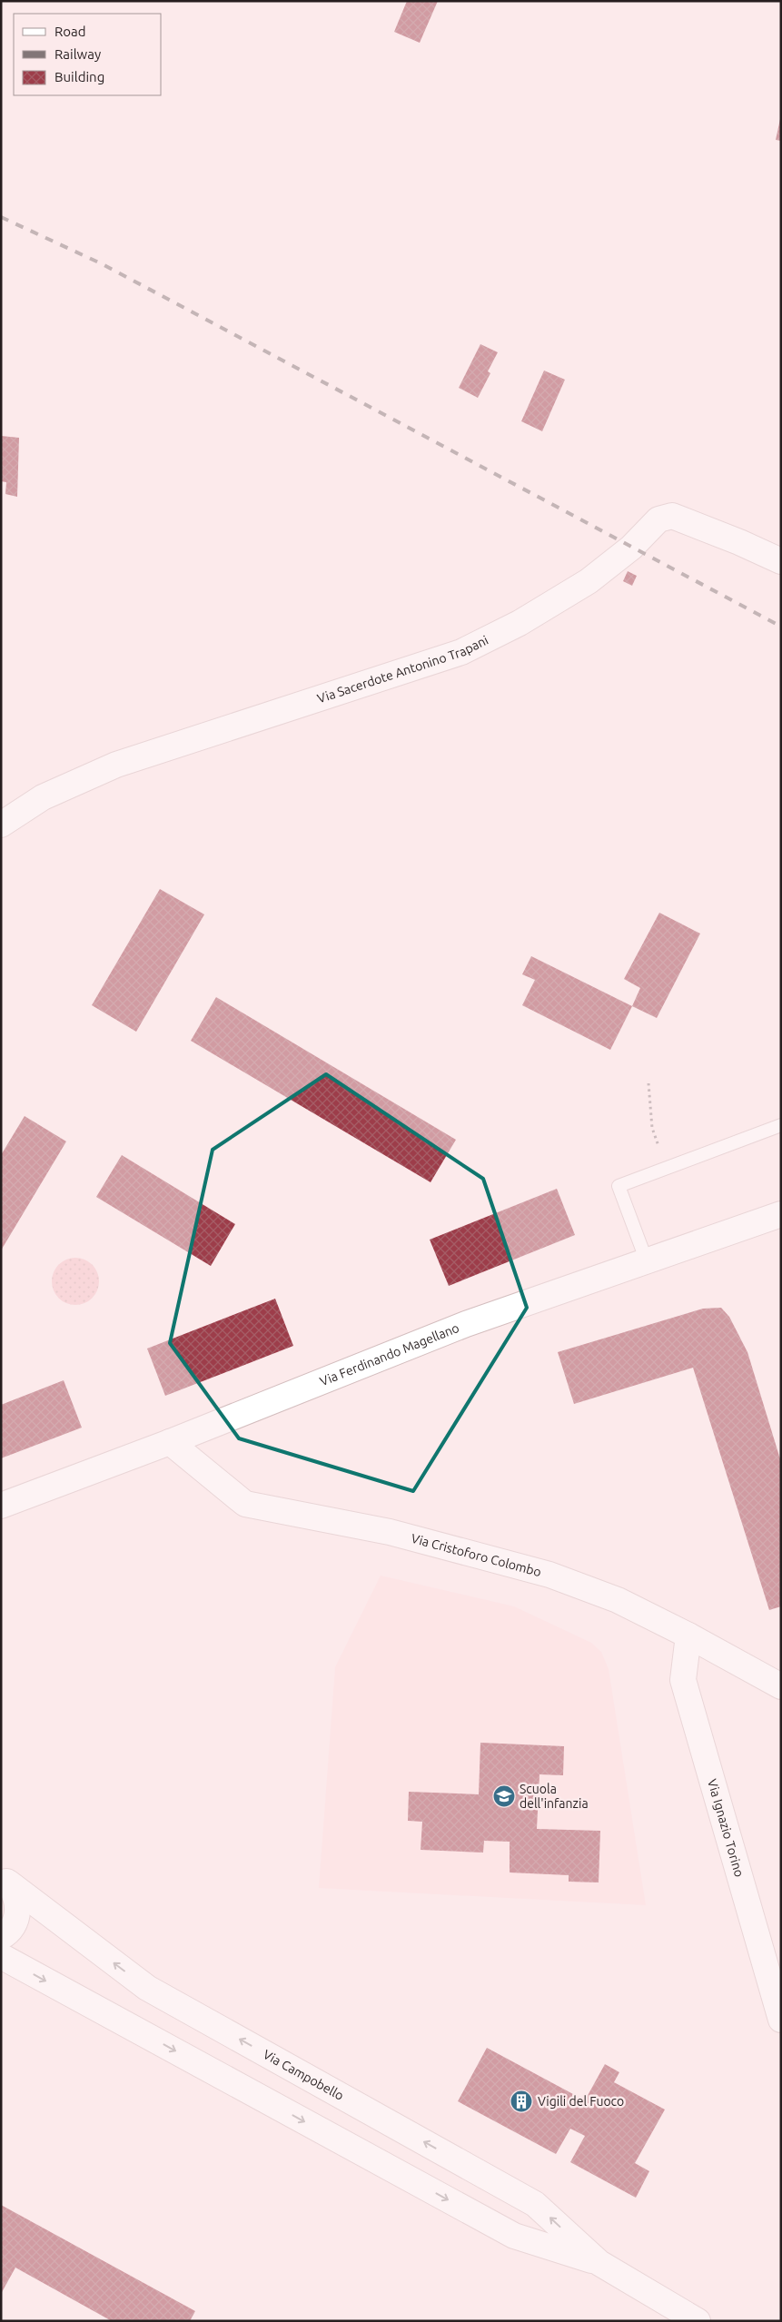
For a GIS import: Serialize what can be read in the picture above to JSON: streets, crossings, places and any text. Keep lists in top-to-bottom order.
{
  "streets": {
    "street": [
      "Via Sacerdote Antonino Trapani",
      "Via Ferdinando Magellano",
      "Via Cristoforo Colombo",
      "Via Ignazio Torino",
      "Via Campobello"
    ]
  },
  "crossings": [
    ["Via Ferdinando Magellano", "Via Cristoforo Colombo"],
    ["Via Cristoforo Colombo", "Via Ignazio Torino"]
  ],
  "places": {
    "school or university": ["Scuola dell'infanzia"],
    "building": ["Vigili del Fuoco"]
  },
  "legend": ["Road", "Railway", "Building"]
}
